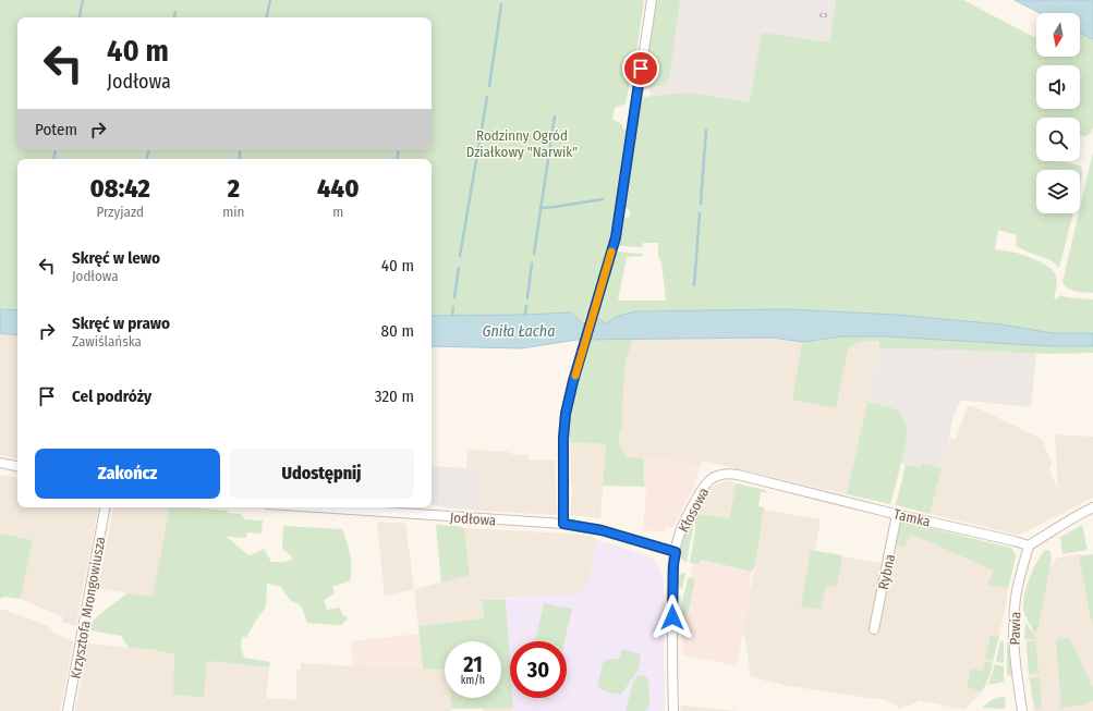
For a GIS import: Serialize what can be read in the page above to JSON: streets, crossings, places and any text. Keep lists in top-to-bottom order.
{
  "streets": {
    "street": [
      "Kłosowa",
      "Tamka",
      "Jodłowa",
      "Rybna",
      "Krzysztofa Mrongowiusza",
      "Pawia"
    ]
  },
  "crossings": [
    ["Kłosowa", "Tamka"],
    ["Kłosowa", "Jodłowa"],
    ["Tamka", "Rybna"],
    ["Tamka", "Pawia"]
  ],
  "water": ["Gniła Łacha"],
  "parks": ["Rodzinny Ogród Działkowy \"Narwik\""],
  "north": "bottom",
  "page": {
    "turn": ["40 m", "Jodłowa"],
    "then": "Potem",
    "eta": [
      "08:42",
      "Przyjazd",
      "2",
      "min",
      "440",
      "m"
    ],
    "list": [
      {
        "name": "Skręć w lewo",
        "note": "Jodłowa",
        "value": "40 m"
      },
      {
        "name": "Skręć w prawo",
        "note": "Zawiślańska",
        "value": "80 m"
      },
      {
        "name": "Cel podróży",
        "value": "320 m"
      }
    ],
    "buttons": ["Zakończ", "Udostępnij"],
    "speed": "21 km/h",
    "limit": "30"
  }
}
